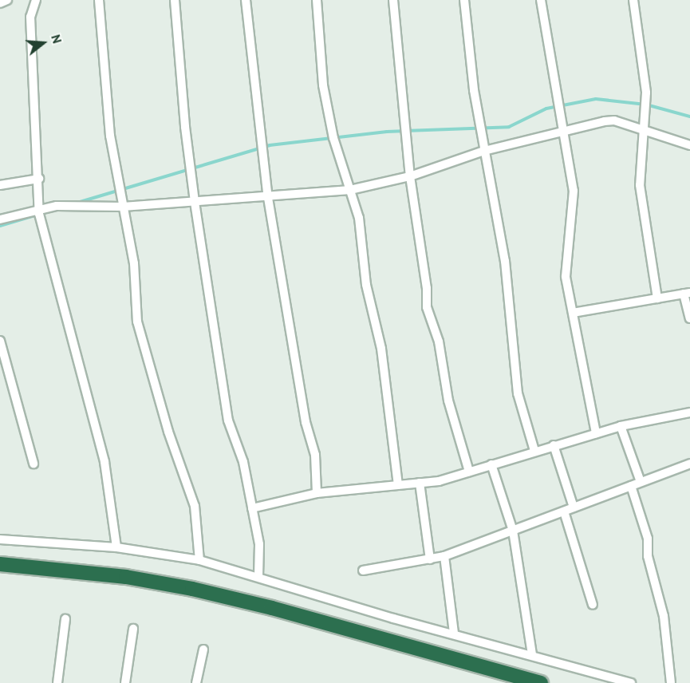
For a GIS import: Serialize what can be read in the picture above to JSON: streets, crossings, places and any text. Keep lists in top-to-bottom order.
{
  "north": "right"
}
